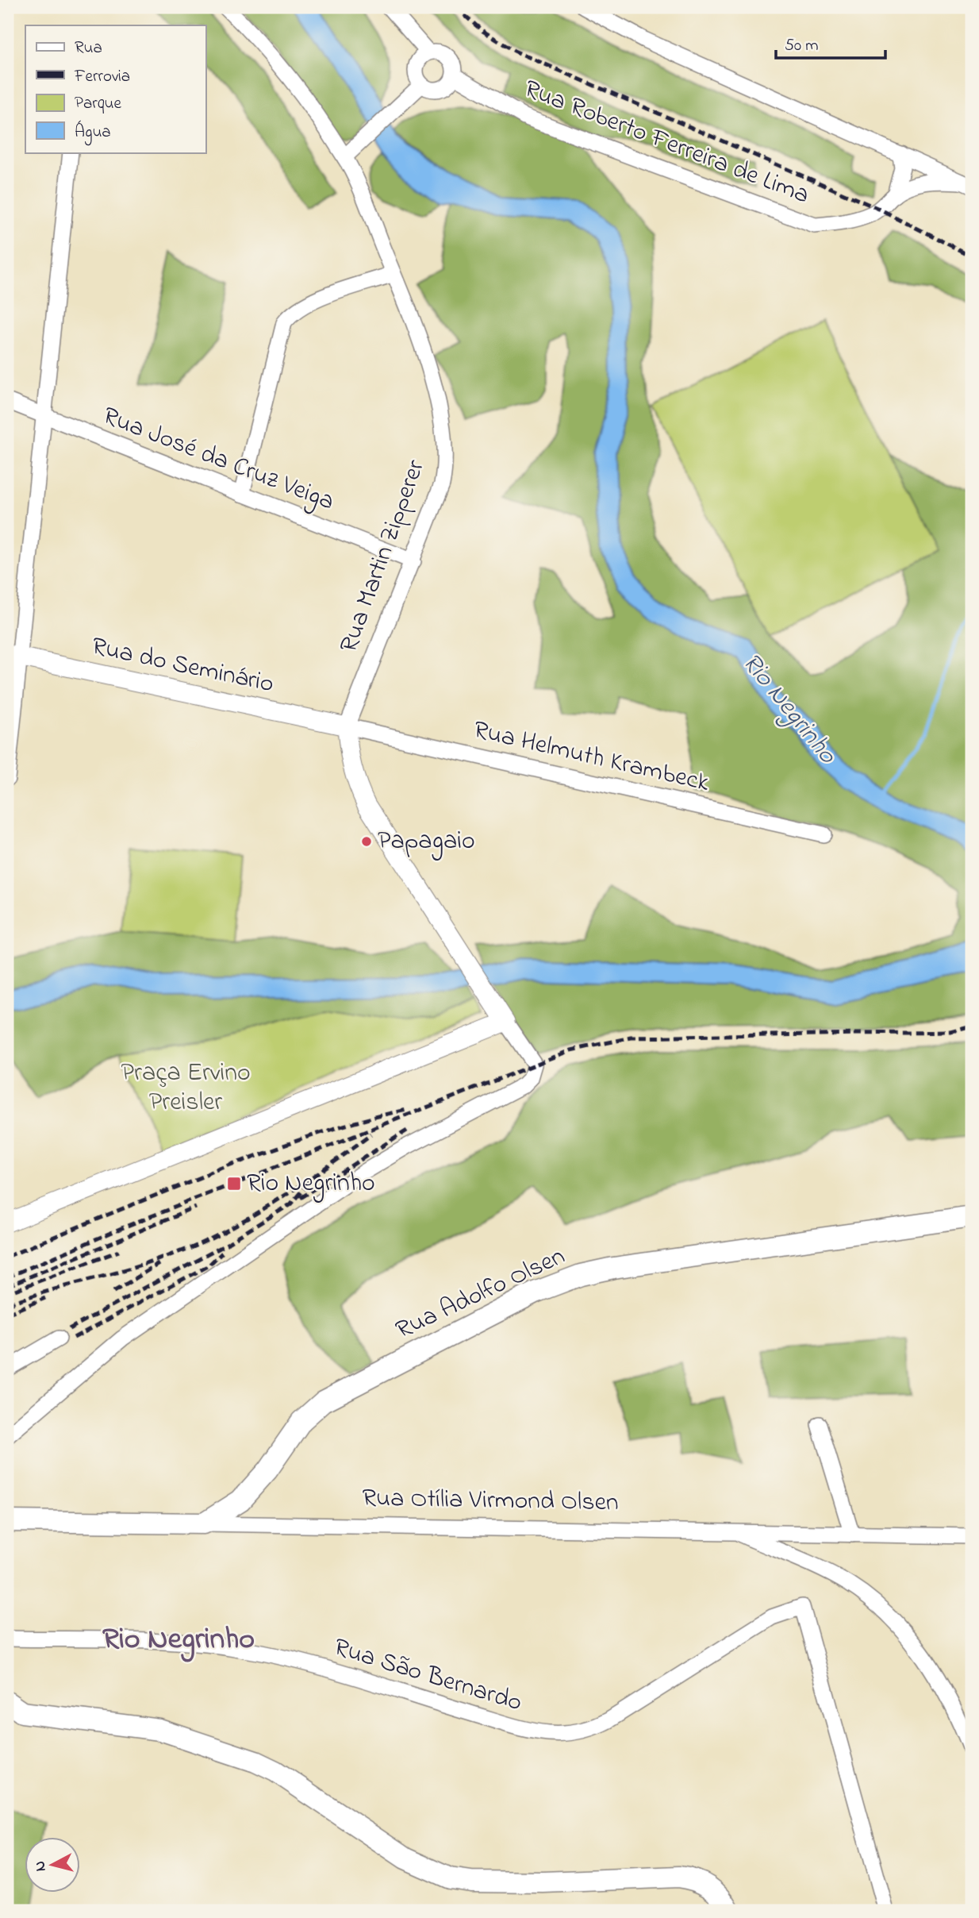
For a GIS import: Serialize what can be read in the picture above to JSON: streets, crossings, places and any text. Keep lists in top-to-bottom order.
{
  "streets": {
    "main road": ["Rua Adolfo Olsen", "Rua Otília Virmond Olsen"],
    "street": [
      "Rua Roberto Ferreira de Lima",
      "Rua José da Cruz Veiga",
      "Rua Martin Zipperer",
      "Rua do Seminário",
      "Rua Helmuth Krambeck",
      "Rua São Bernardo"
    ]
  },
  "crossings": [
    ["Rua José da Cruz Veiga", "Rua Martin Zipperer"],
    ["Rua Martin Zipperer", "Rua do Seminário"],
    ["Rua Martin Zipperer", "Rua Helmuth Krambeck"],
    ["Rua do Seminário", "Rua Helmuth Krambeck"],
    ["Rua Adolfo Olsen", "Rua Otília Virmond Olsen"]
  ],
  "districts": ["Rio Negrinho"],
  "water": ["Rio Negrinho"],
  "parks": ["Praça Ervino Preisler"],
  "places": {
    "other": ["Papagaio"],
    "transit": ["Rio Negrinho"]
  },
  "legend": [
    "Rua",
    "Ferrovia",
    "Parque",
    "Água"
  ],
  "scale_bar": "50 m",
  "north": "left"
}
